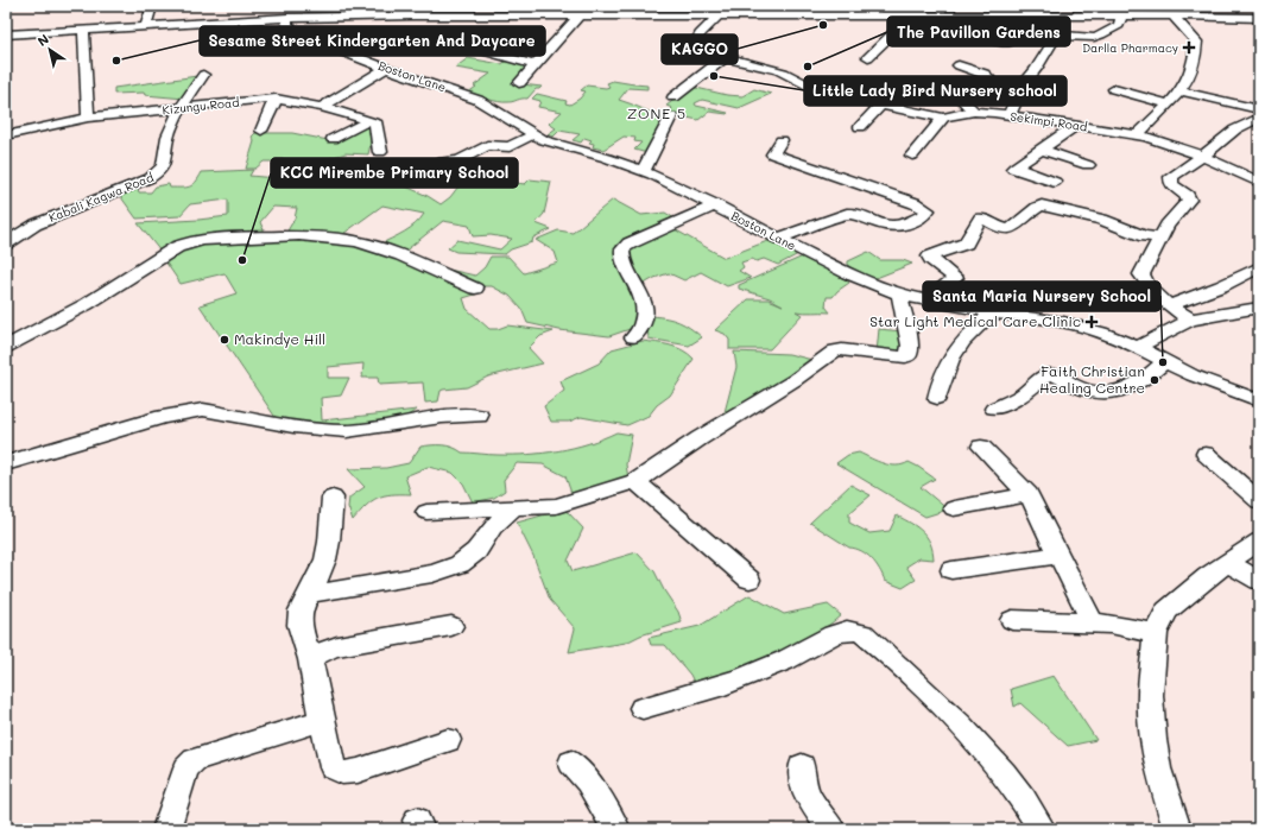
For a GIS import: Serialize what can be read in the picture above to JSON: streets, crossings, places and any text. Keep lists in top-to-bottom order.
{
  "streets": {
    "street": [
      "Boston Lane",
      "Kizungu Road",
      "Sekimpi Road",
      "Kabali Kagwa Road"
    ]
  },
  "crossings": [
    ["Kizungu Road", "Kabali Kagwa Road"]
  ],
  "districts": ["ZONE 5"],
  "places": {
    "other": [
      "KAGGO",
      "Sesame Street Kindergarten And Daycare",
      "The Pavillon Gardens",
      "Little Lady Bird Nursery school",
      "KCC Mirembe Primary School",
      "Makindye Hill",
      "Santa Maria Nursery School",
      "Faith Christian Healing Centre"
    ],
    "health": ["Darlla Pharmacy", "Star Light Medical Care Clinic"]
  },
  "north": "top left"
}
